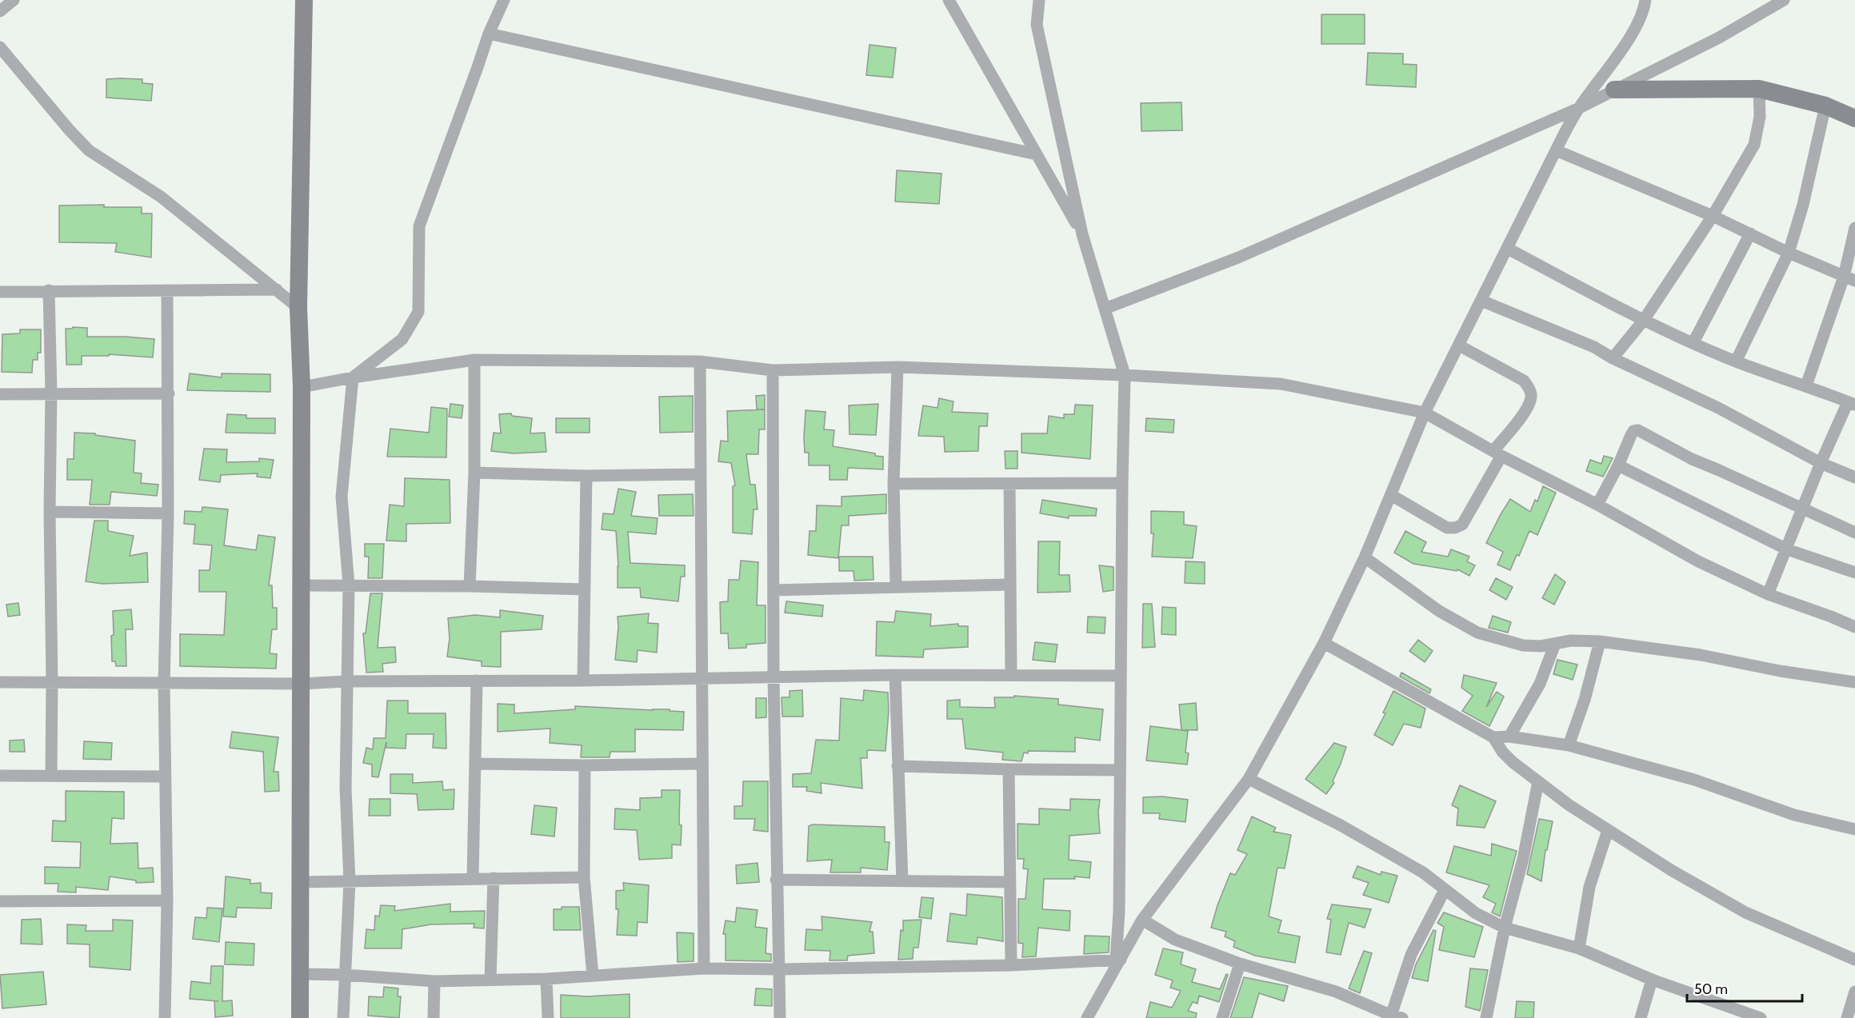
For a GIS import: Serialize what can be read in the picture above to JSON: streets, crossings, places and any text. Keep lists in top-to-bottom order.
{
  "scale_bar": "50 m"
}
